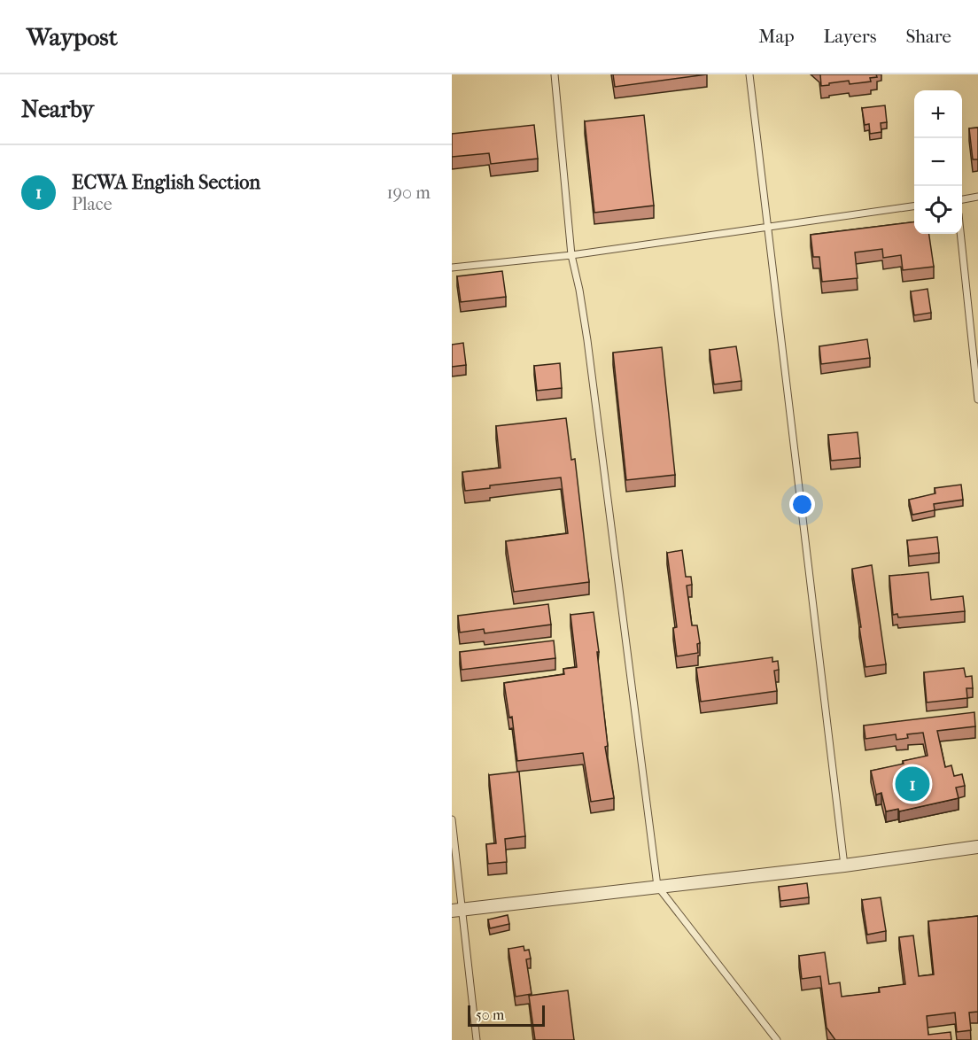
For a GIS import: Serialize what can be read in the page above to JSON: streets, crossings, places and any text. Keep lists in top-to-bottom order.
{
  "scale_bar": "50 m",
  "page": {
    "header": "Waypost",
    "nav": ["Map", "Layers", "Share"],
    "heading": "Nearby",
    "map_buttons": ["+", "−"],
    "list": [
      {
        "mark": "1",
        "name": "ECWA English Section",
        "note": "Place",
        "value": "190 m"
      }
    ],
    "pins": "1",
    "scale": "50 m"
  }
}
